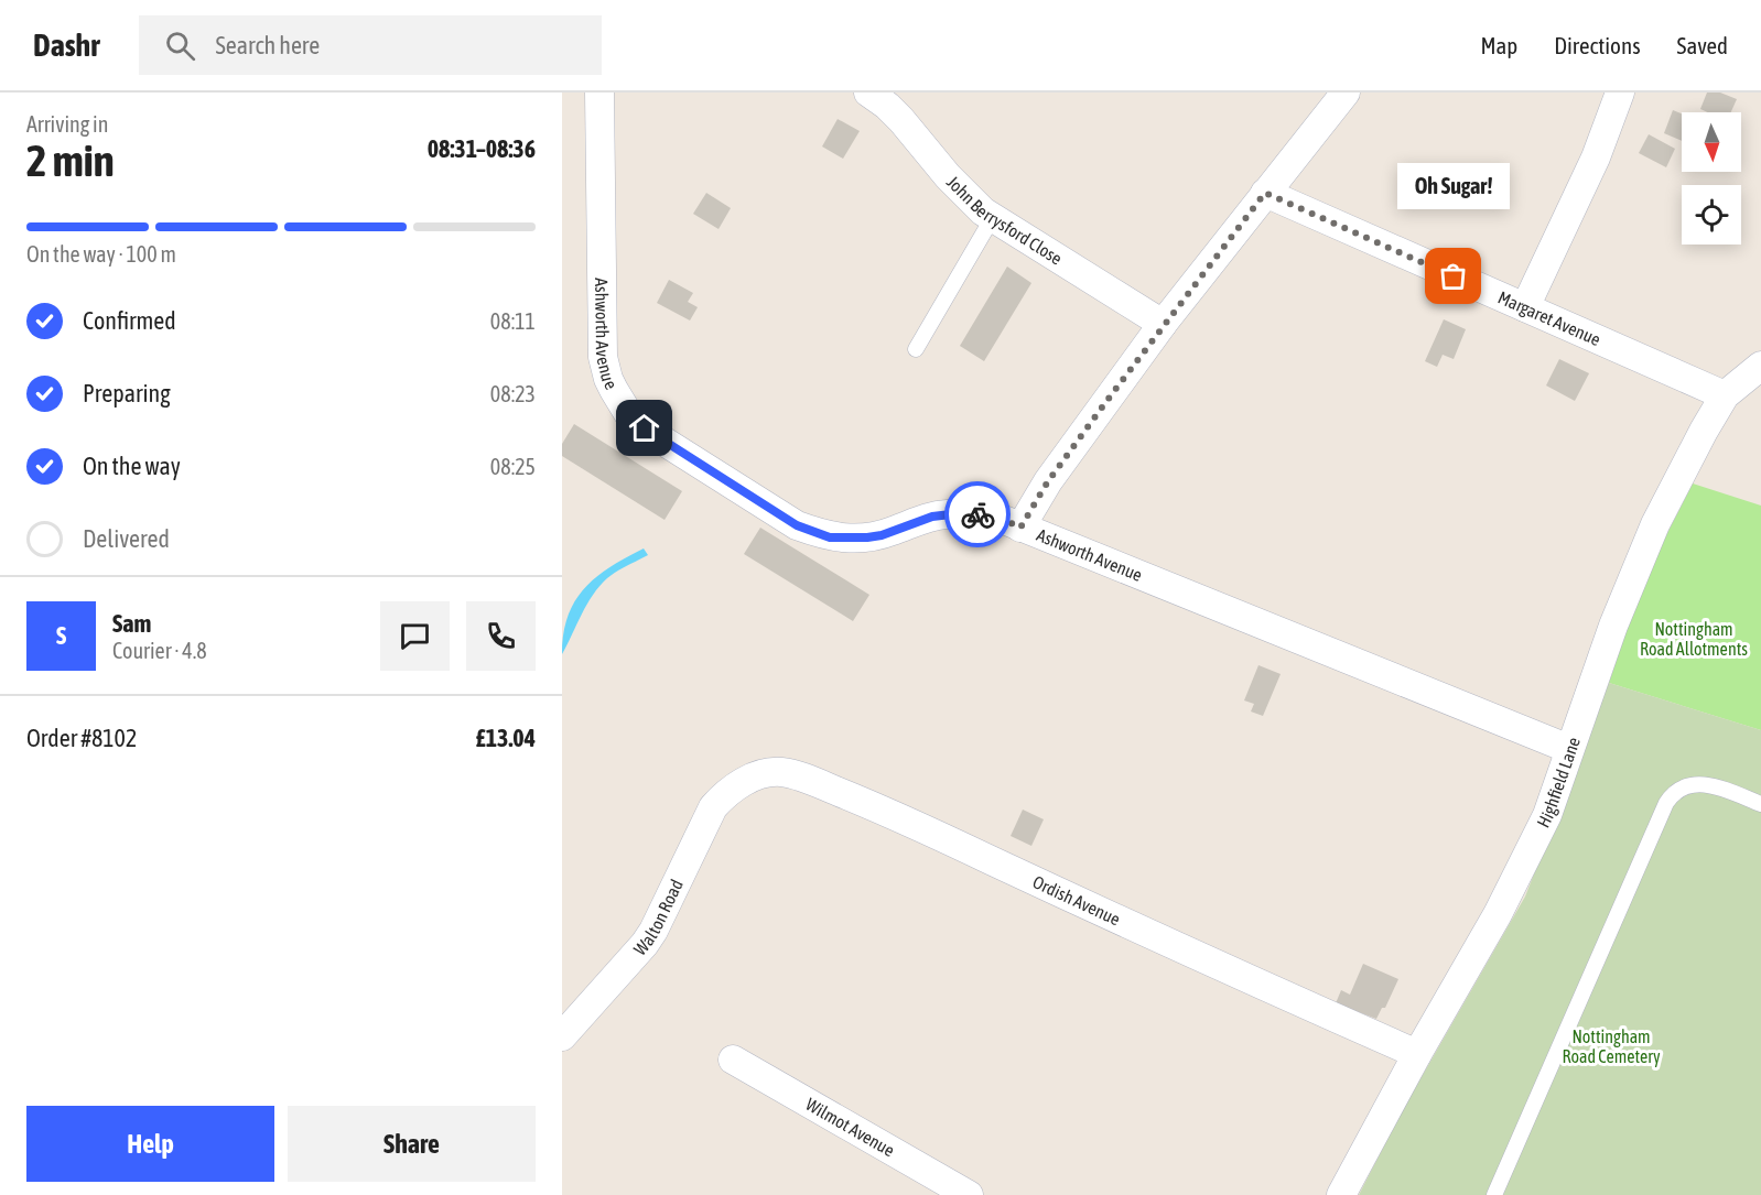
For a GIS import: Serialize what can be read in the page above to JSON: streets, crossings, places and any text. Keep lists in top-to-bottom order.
{
  "streets": {
    "street": [
      "John Berrysford Close",
      "Margaret Avenue",
      "Ashworth Avenue",
      "Highfield Lane",
      "Ordish Avenue",
      "Walton Road",
      "Wilmot Avenue"
    ]
  },
  "crossings": [
    ["Margaret Avenue", "Highfield Lane"],
    ["Ashworth Avenue", "Highfield Lane"],
    ["Highfield Lane", "Ordish Avenue"],
    ["Ordish Avenue", "Walton Road"]
  ],
  "parks": ["Nottingham Road Allotments", "Nottingham Road Cemetery"],
  "places": ["Oh Sugar!"],
  "north": "bottom",
  "page": {
    "header": "Dashr",
    "search": "Search here",
    "nav": ["Map", "Directions", "Saved"],
    "heading": ["2 min", "Arriving in", "08:31–08:36"],
    "panel": [
      "Sam",
      "Courier · 4.8",
      "Order #8102",
      "£13.04"
    ],
    "bubble": "Oh Sugar!",
    "bar": "On the way · 100 m",
    "list": [
      ["Confirmed", "08:11"],
      ["Preparing", "08:23"],
      ["On the way", "08:25"],
      "Delivered"
    ],
    "round": "S",
    "buttons": ["Help", "Share"]
  }
}
